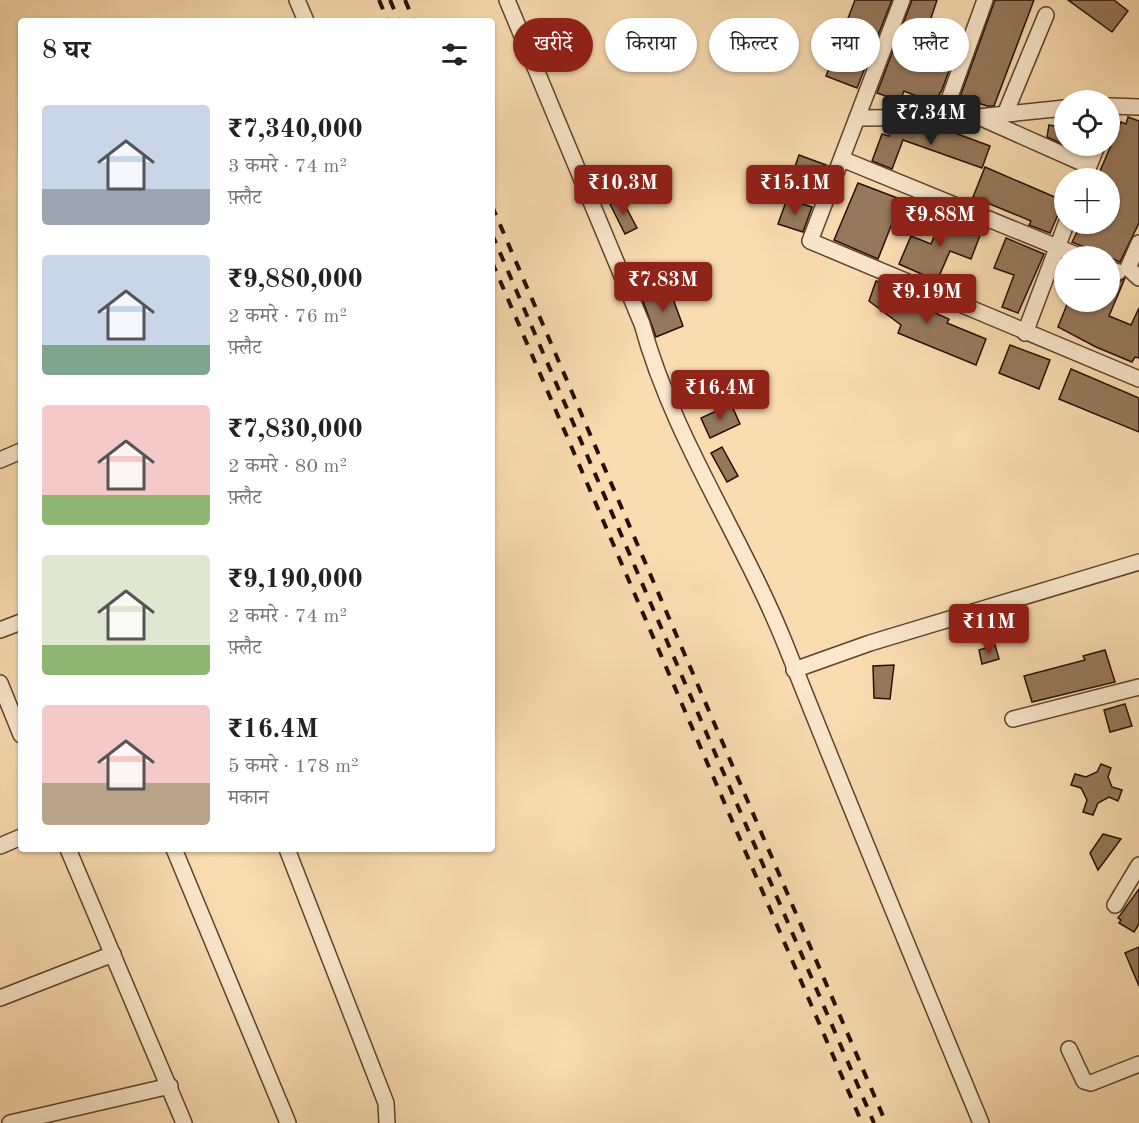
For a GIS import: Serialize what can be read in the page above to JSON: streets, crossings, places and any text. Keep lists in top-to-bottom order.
{
  "page": {
    "chip": [
      "खरीदें",
      "किराया",
      "फ़िल्टर",
      "नया",
      "फ़्लैट"
    ],
    "heading": "8 घर",
    "map_buttons": ["+", "−"],
    "list": [
      {
        "name": "₹7,340,000",
        "note": "3 कमरे · 74 m² · फ़्लैट"
      },
      {
        "name": "₹9,880,000",
        "note": "2 कमरे · 76 m² · फ़्लैट"
      },
      {
        "name": "₹7,830,000",
        "note": "2 कमरे · 80 m² · फ़्लैट"
      },
      {
        "name": "₹9,190,000",
        "note": "2 कमरे · 74 m² · फ़्लैट"
      },
      {
        "name": "₹16.4M",
        "note": "5 कमरे · 178 m² · मकान"
      }
    ],
    "price": [
      "₹7.34M",
      "₹10.3M",
      "₹15.1M",
      "₹9.88M",
      "₹7.83M",
      "₹9.19M",
      "₹16.4M",
      "₹11M"
    ]
  }
}
